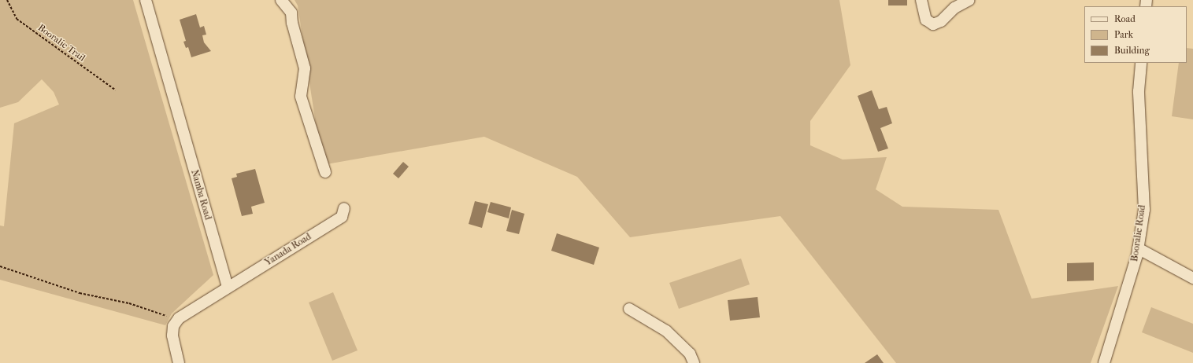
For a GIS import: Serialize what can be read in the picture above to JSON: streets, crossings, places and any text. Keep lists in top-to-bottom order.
{
  "streets": {
    "street": ["Namba Road", "Booralie Road", "Yanada Road"],
    "path": ["Booralie Trail"]
  },
  "crossings": [
    ["Namba Road", "Yanada Road"]
  ],
  "legend": ["Road", "Park", "Building"]
}
